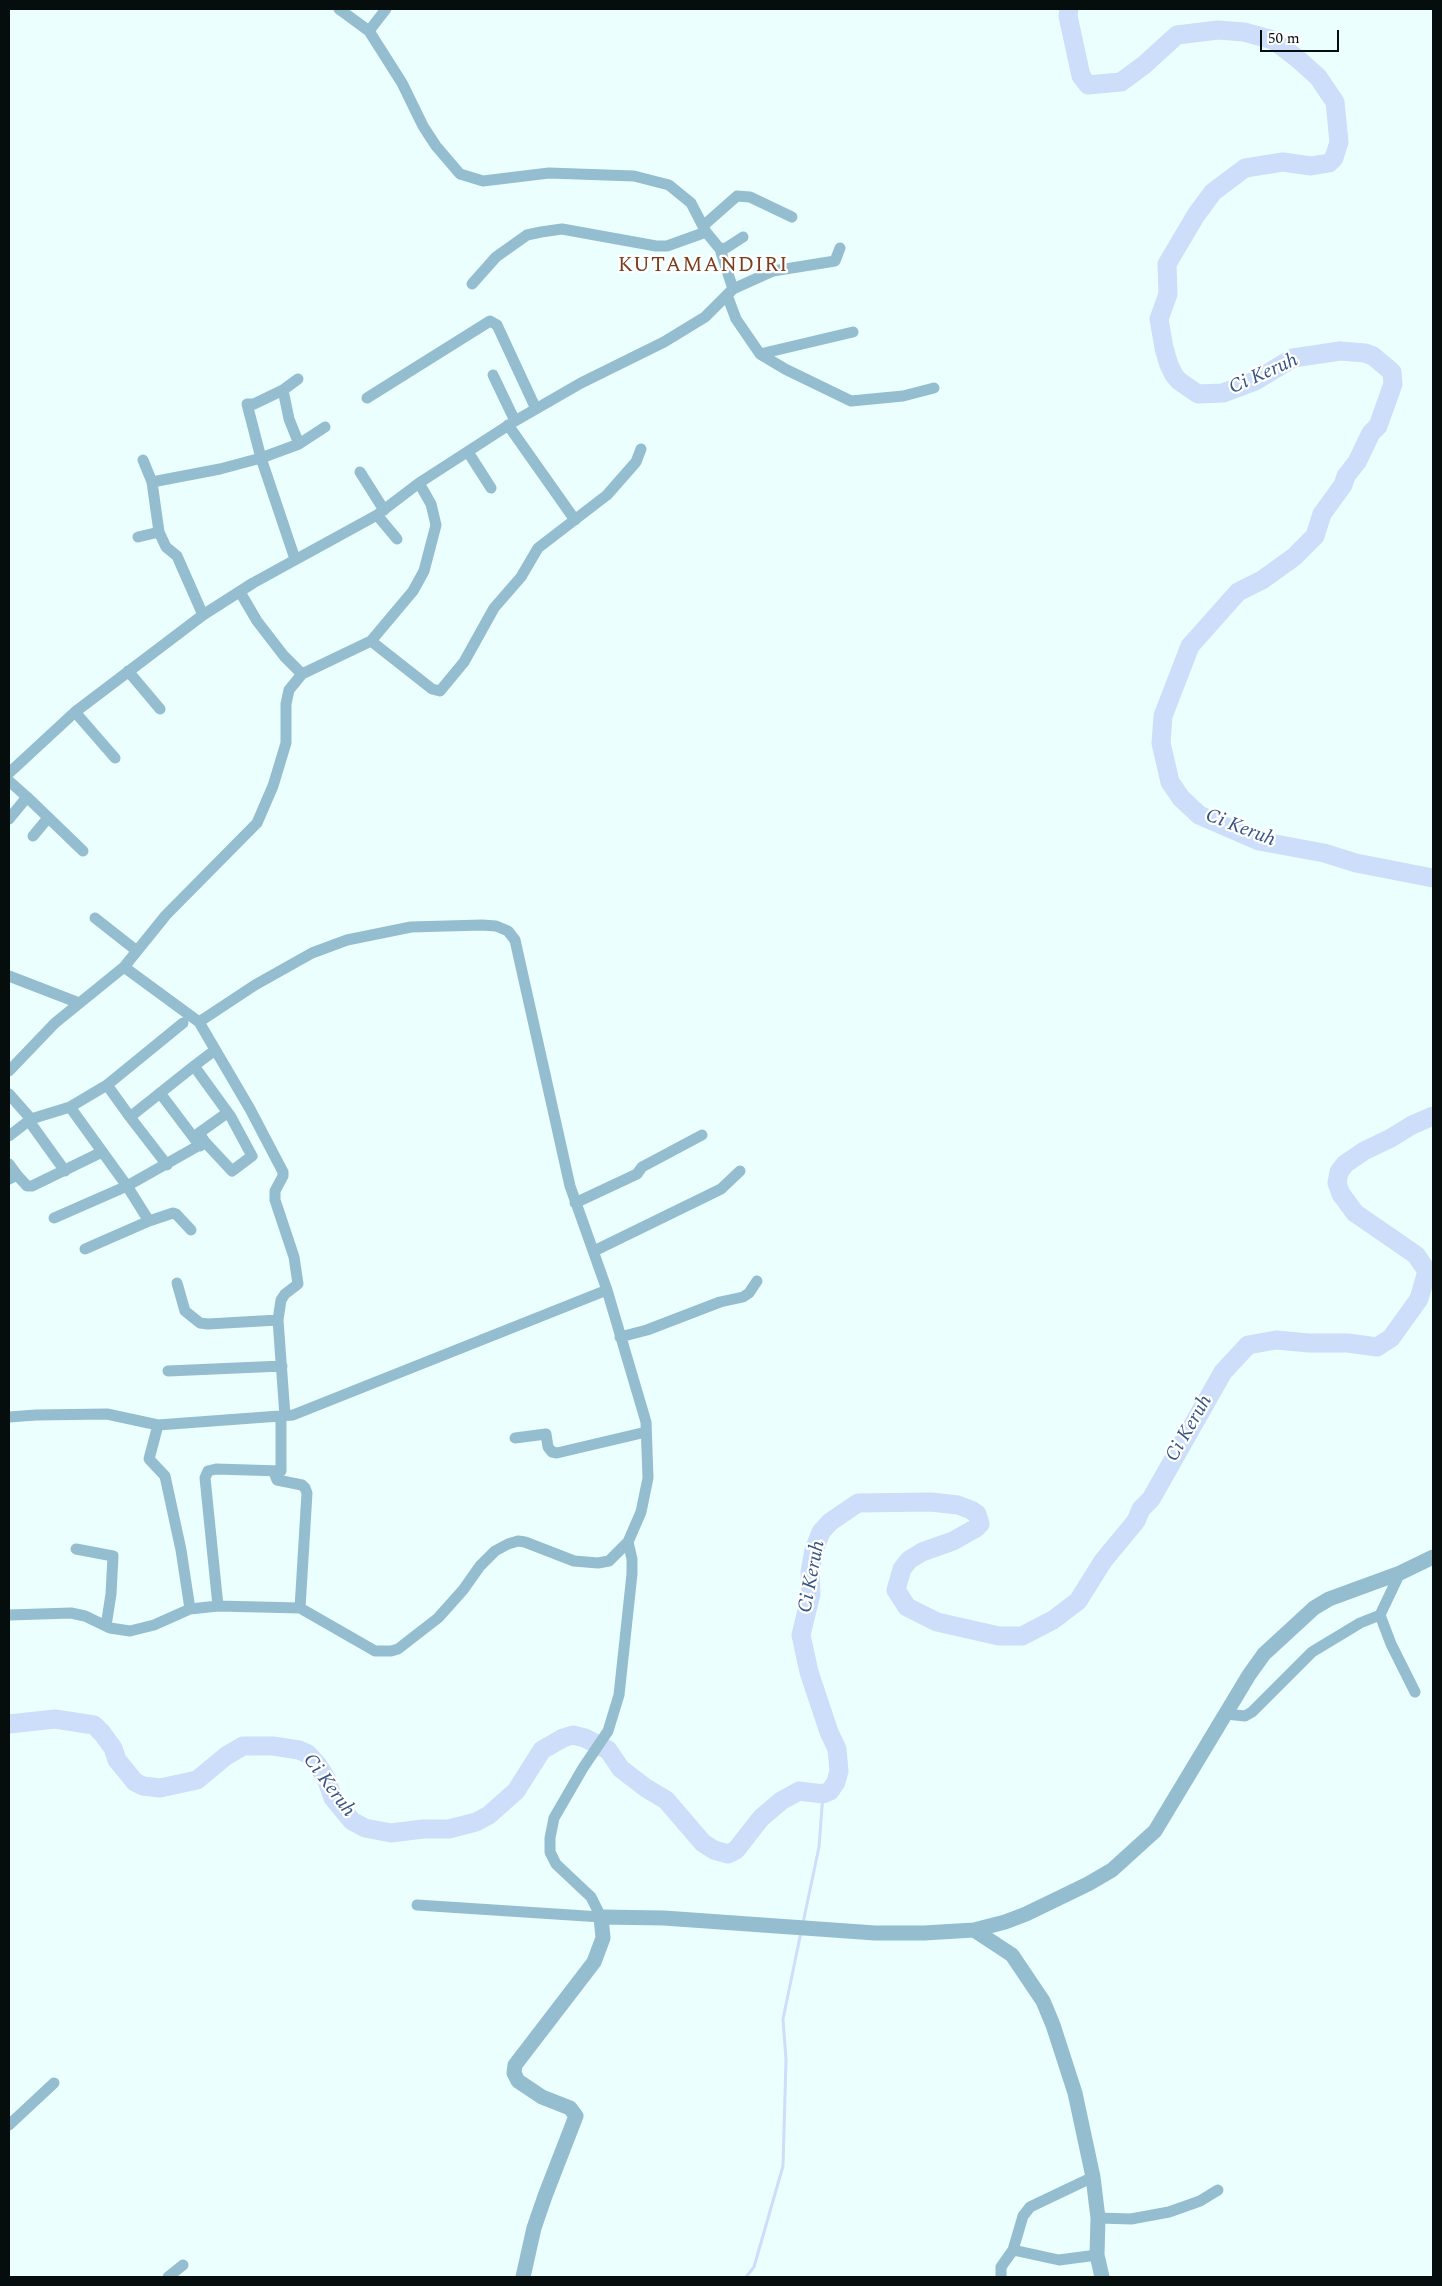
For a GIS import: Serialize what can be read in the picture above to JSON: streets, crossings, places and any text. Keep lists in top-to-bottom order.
{
  "districts": ["KUTAMANDIRI"],
  "water": ["Ci Keruh"],
  "scale_bar": "50 m"
}
